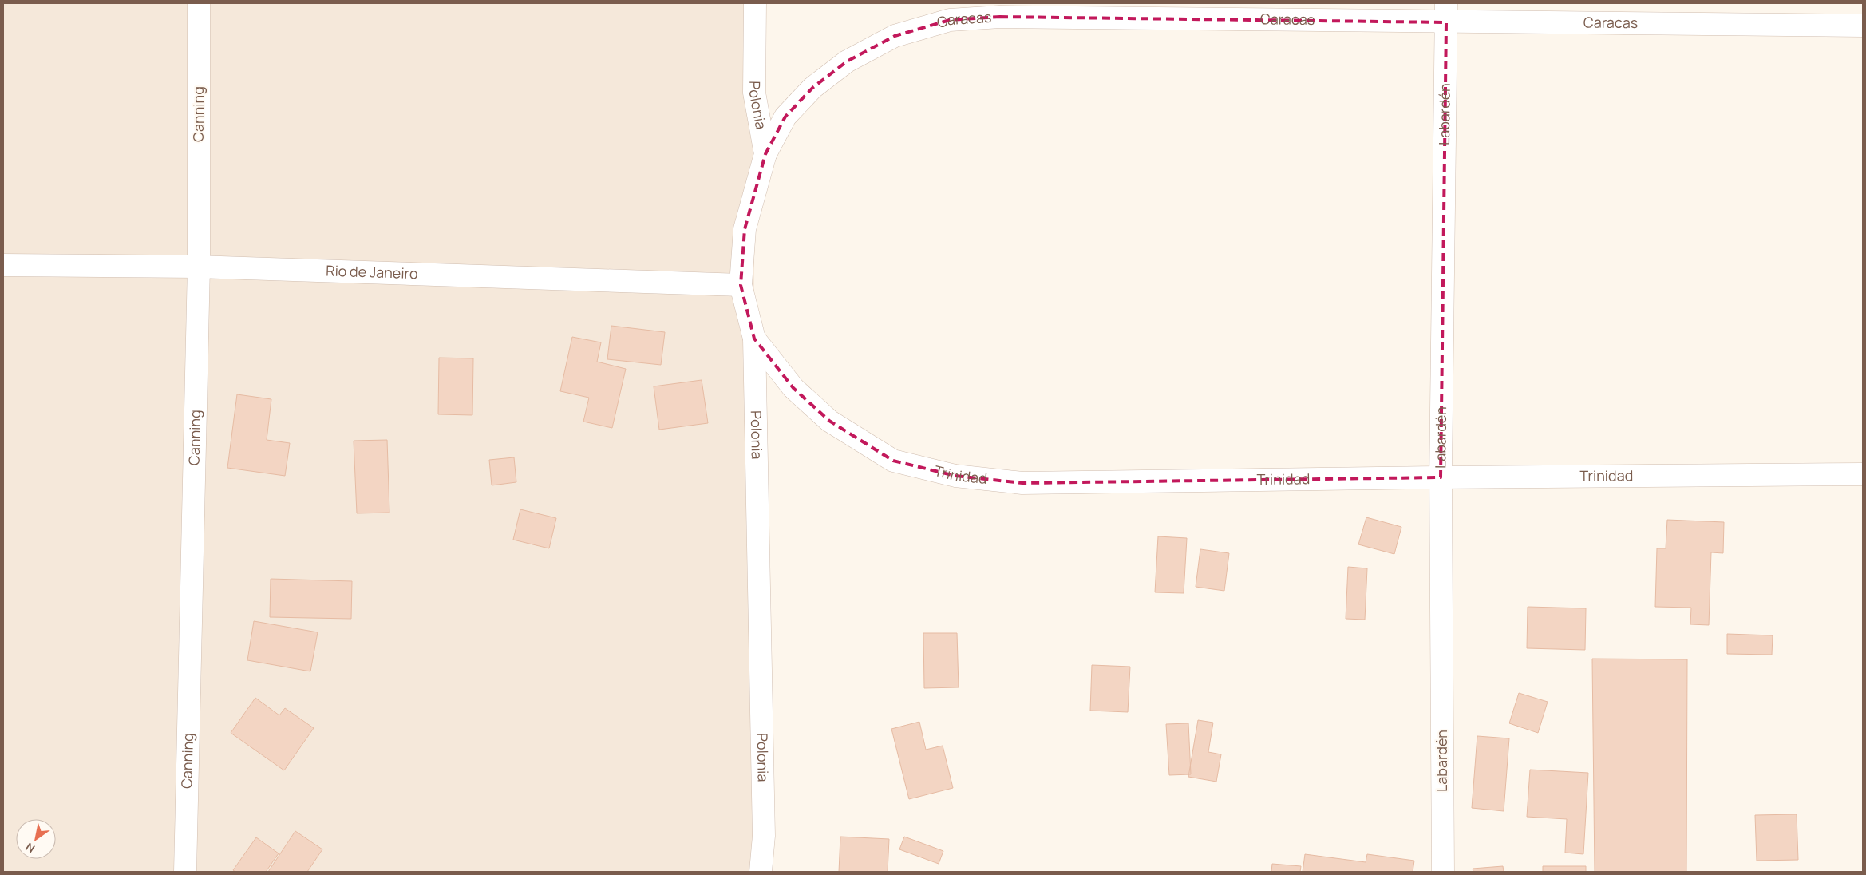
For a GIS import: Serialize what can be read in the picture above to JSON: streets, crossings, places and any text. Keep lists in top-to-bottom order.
{
  "streets": {
    "street": [
      "Caracas",
      "Polonia",
      "Canning",
      "Labardén",
      "Rio de Janeiro",
      "Trinidad"
    ]
  },
  "crossings": [
    ["Caracas", "Polonia"],
    ["Caracas", "Labardén"],
    ["Polonia", "Rio de Janeiro"],
    ["Polonia", "Trinidad"],
    ["Canning", "Rio de Janeiro"],
    ["Labardén", "Trinidad"]
  ],
  "north": "bottom left"
}
